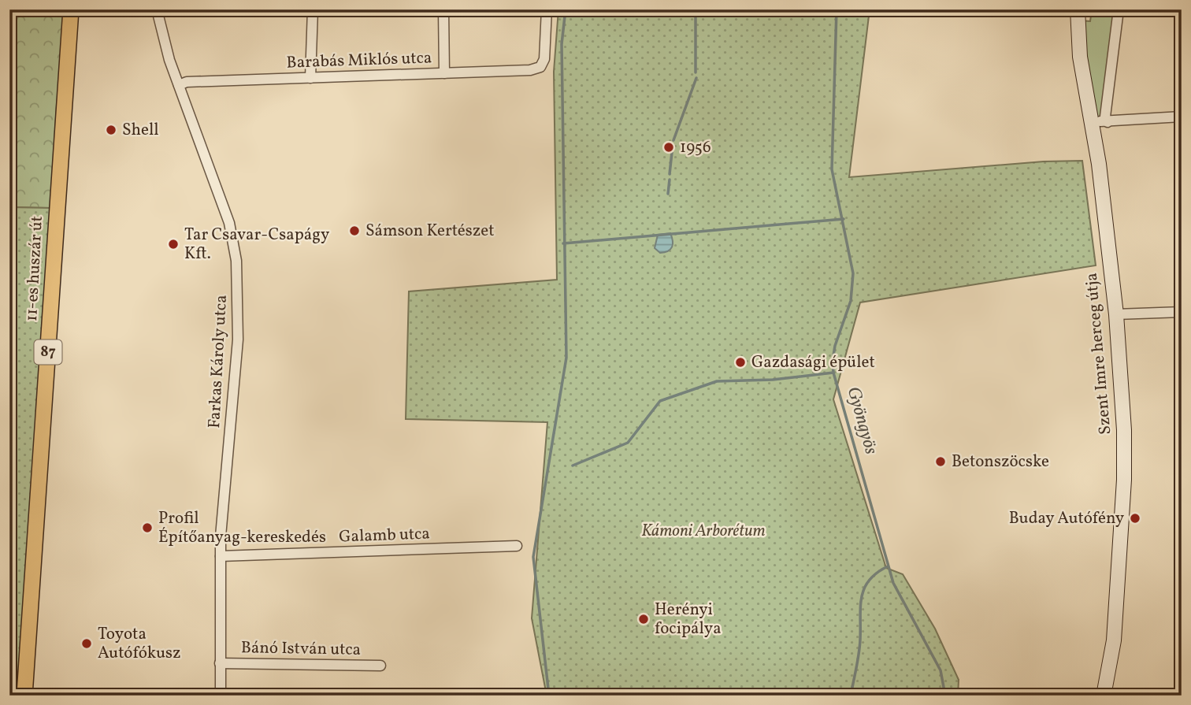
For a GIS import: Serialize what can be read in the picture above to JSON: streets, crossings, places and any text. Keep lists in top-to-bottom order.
{
  "streets": {
    "main road": ["11-es huszár út", "87", "Szent Imre herceg útja"],
    "street": [
      "Barabás Miklós utca",
      "Farkas Károly utca",
      "Galamb utca",
      "Bánó István utca"
    ]
  },
  "crossings": [
    ["Barabás Miklós utca", "Farkas Károly utca"],
    ["Farkas Károly utca", "Galamb utca"],
    ["Farkas Károly utca", "Bánó István utca"]
  ],
  "water": ["Gyöngyös"],
  "parks": ["Kámoni Arborétum"],
  "places": [
    "Shell",
    "1956",
    "Sámson Kertészet",
    "Tar Csavar-Csapágy Kft.",
    "Gazdasági épület",
    "Betonszöcske",
    "Buday Autófény",
    "Profil Építőanyag-kereskedés",
    "Herényi focipálya",
    "Toyota Autófókusz"
  ]
}
